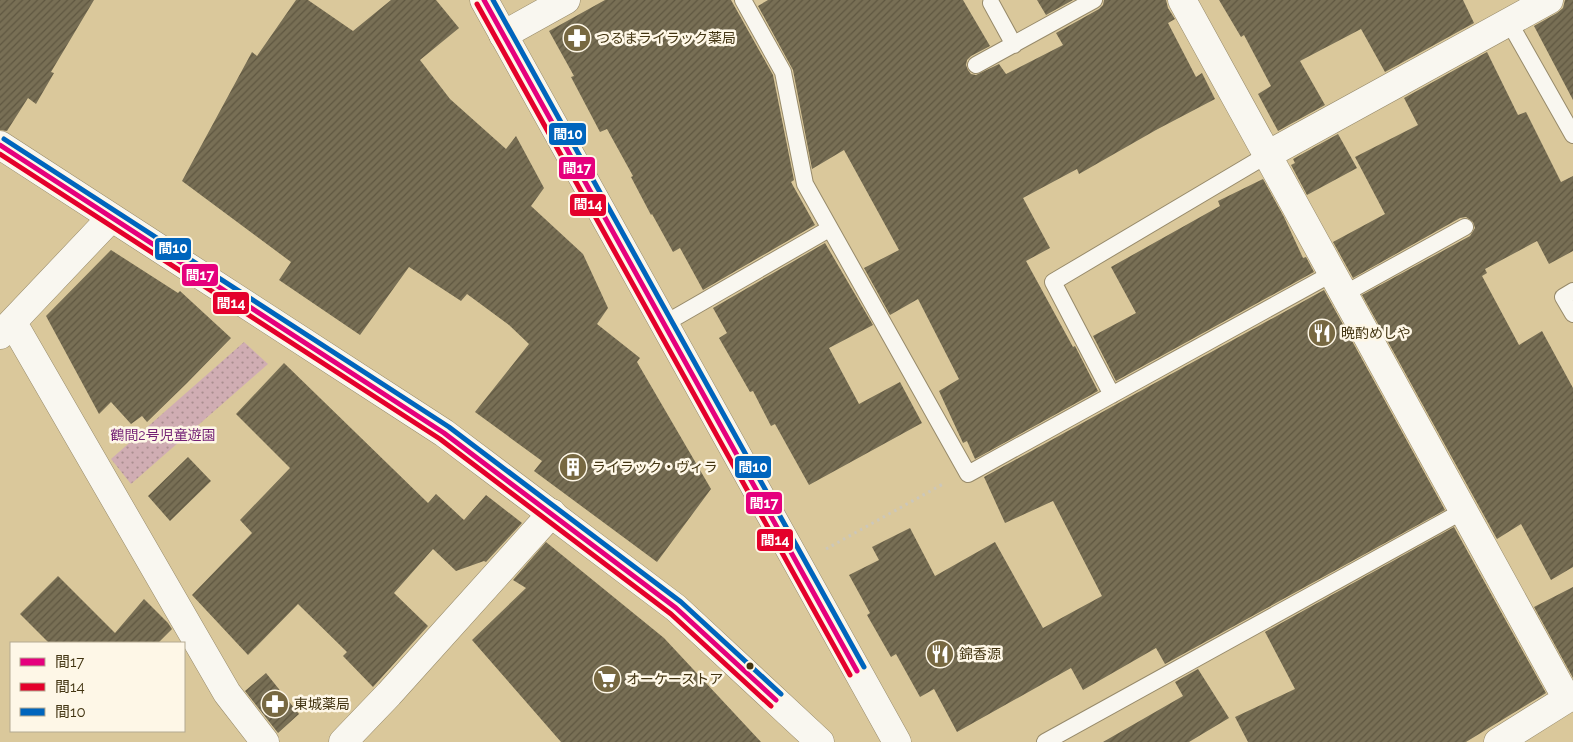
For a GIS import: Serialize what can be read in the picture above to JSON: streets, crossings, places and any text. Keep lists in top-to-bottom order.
{
  "parks": ["鶴間2号児童遊園"],
  "places": {
    "pharmacy": ["つるまライラック薬局", "東城薬局"],
    "restaurant": ["晩酌めしや", "錦香源"],
    "building": ["ライラック・ヴィラ"],
    "supermarket": ["オーケーストア"]
  },
  "lines": ["transit line 間17", "transit line 間10", "transit line 間14"],
  "legend": ["間17", "間14", "間10"]
}
